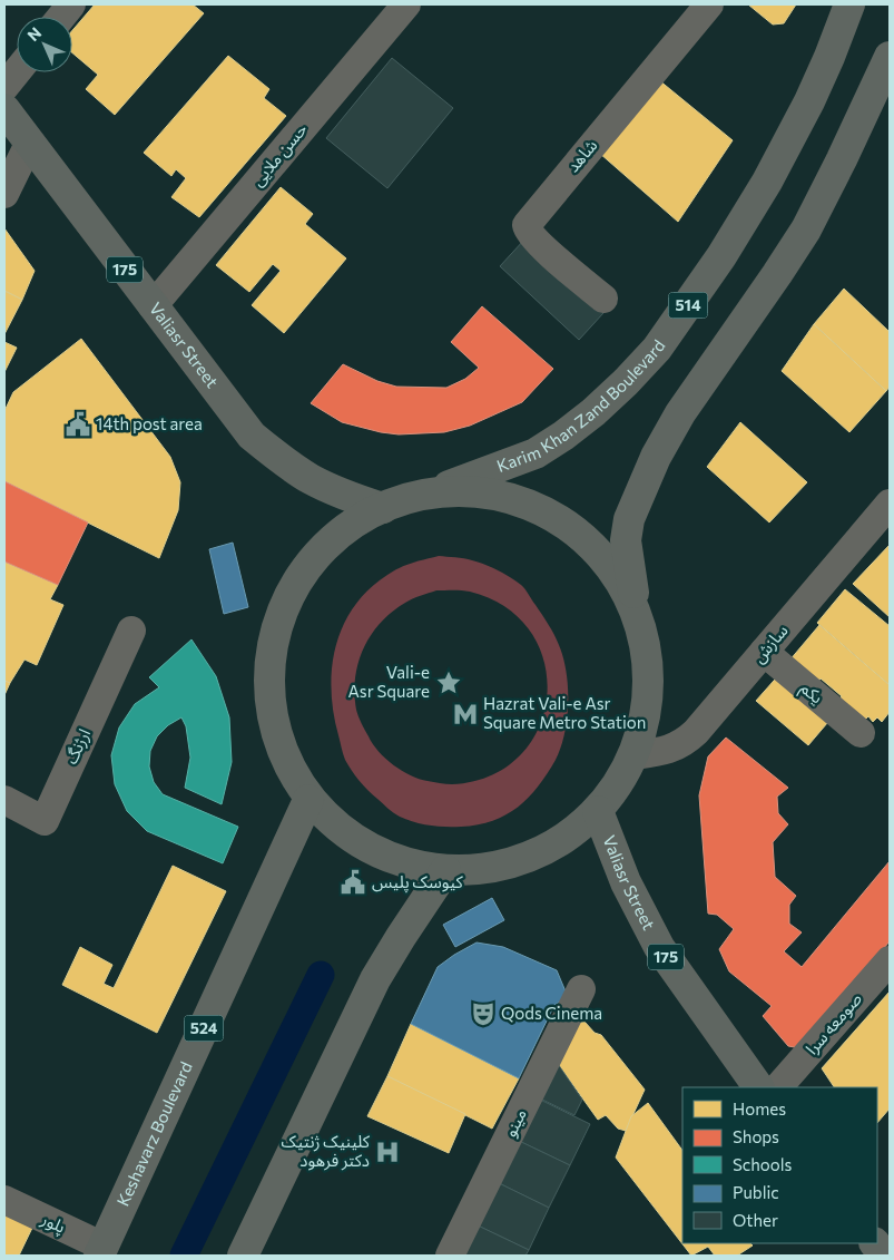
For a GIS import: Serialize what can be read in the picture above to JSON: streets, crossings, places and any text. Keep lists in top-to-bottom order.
{
  "streets": {
    "main road": [
      "175",
      "514",
      "Valiasr Street",
      "Karim Khan Zand Boulevard",
      "524",
      "Keshavarz Boulevard"
    ],
    "street": [
      "حسن ملایی",
      "شاهد",
      "سازش",
      "یکم",
      "ارژنگ",
      "صومعه سرا",
      "مینو",
      "پلور"
    ]
  },
  "crossings": [
    ["حسن ملایی", "Valiasr Street"],
    ["سازش", "یکم"],
    ["Keshavarz Boulevard", "پلور"]
  ],
  "places": {
    "public building": ["14th post area", "کیوسک پلیس"],
    "place": ["Vali-e Asr Square"],
    "metro station": ["Hazrat Vali-e Asr Square Metro Station"],
    "theatre": ["Qods Cinema"],
    "hospital": ["کلینیک ژنتیک دکتر فرهود"]
  },
  "legend": [
    "Homes",
    "Shops",
    "Schools",
    "Public",
    "Other"
  ],
  "north": "top left"
}
